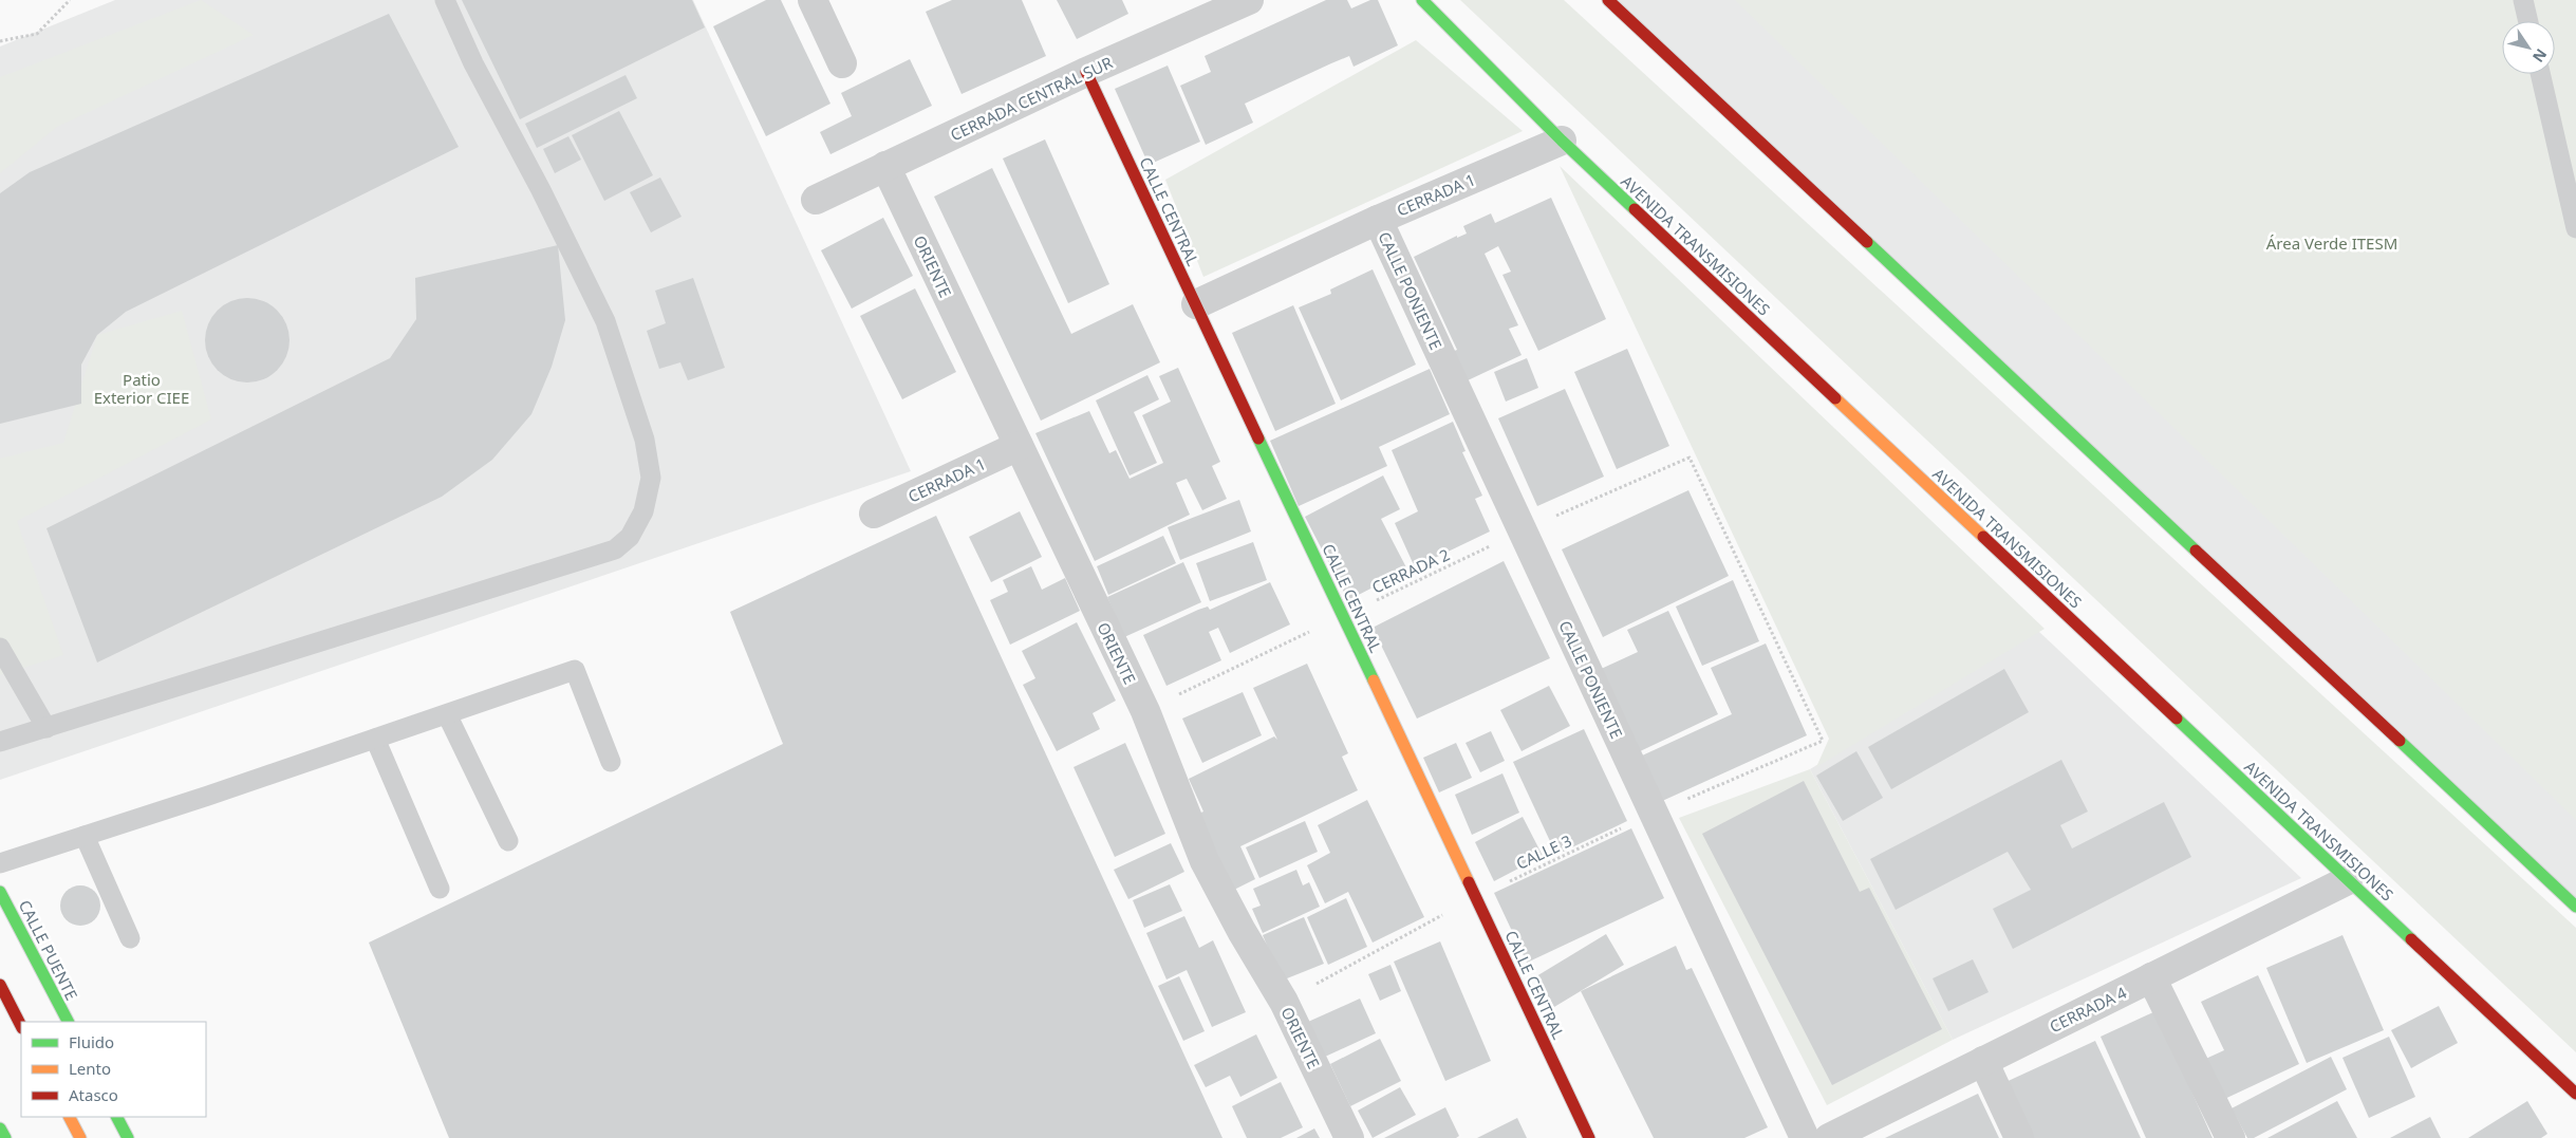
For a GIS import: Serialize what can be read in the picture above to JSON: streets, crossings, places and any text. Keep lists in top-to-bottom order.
{
  "streets": {
    "street": [
      "CERRADA CENTRAL SUR",
      "CERRADA 1",
      "CALLE CENTRAL",
      "AVENIDA TRANSMISIONES",
      "ORIENTE",
      "CALLE PONIENTE",
      "CALLE PUENTE",
      "CERRADA 4"
    ],
    "path": ["CERRADA 2", "CALLE 3"]
  },
  "crossings": [
    ["CERRADA CENTRAL SUR", "CALLE CENTRAL"],
    ["CERRADA CENTRAL SUR", "ORIENTE"],
    ["CERRADA 1", "CALLE CENTRAL"],
    ["CERRADA 1", "AVENIDA TRANSMISIONES"],
    ["CERRADA 1", "ORIENTE"],
    ["CERRADA 1", "CALLE PONIENTE"],
    ["CALLE CENTRAL", "CERRADA 2"],
    ["CALLE CENTRAL", "CALLE 3"],
    ["AVENIDA TRANSMISIONES", "CERRADA 4"],
    ["ORIENTE", "CERRADA 2"],
    ["ORIENTE", "CALLE 3"],
    ["CALLE PONIENTE", "CERRADA 2"],
    ["CALLE PONIENTE", "CALLE 3"],
    ["CERRADA 2", "CALLE 3"]
  ],
  "parks": ["Área Verde ITESM", "Patio Exterior CIEE"],
  "legend": ["Fluido", "Lento", "Atasco"],
  "north": "bottom right"
}
